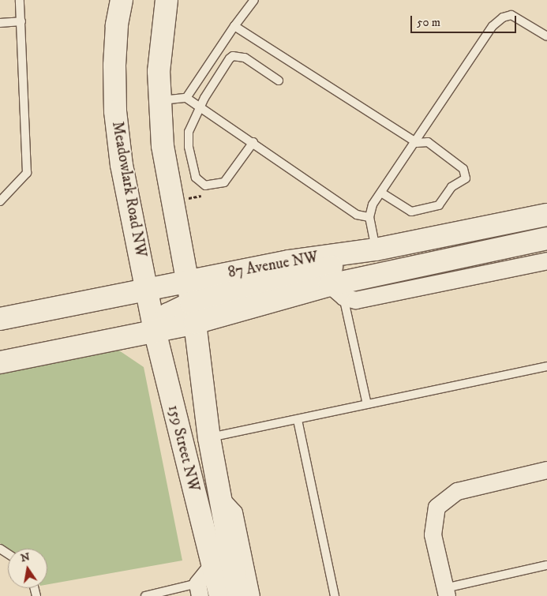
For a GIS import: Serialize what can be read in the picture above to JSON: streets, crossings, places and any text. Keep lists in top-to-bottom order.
{
  "streets": {
    "main road": ["Meadowlark Road NW", "87 Avenue NW", "159 Street NW"]
  },
  "crossings": [
    ["Meadowlark Road NW", "87 Avenue NW"],
    ["Meadowlark Road NW", "159 Street NW"],
    ["87 Avenue NW", "159 Street NW"]
  ],
  "scale_bar": "50 m",
  "north": "top"
}
